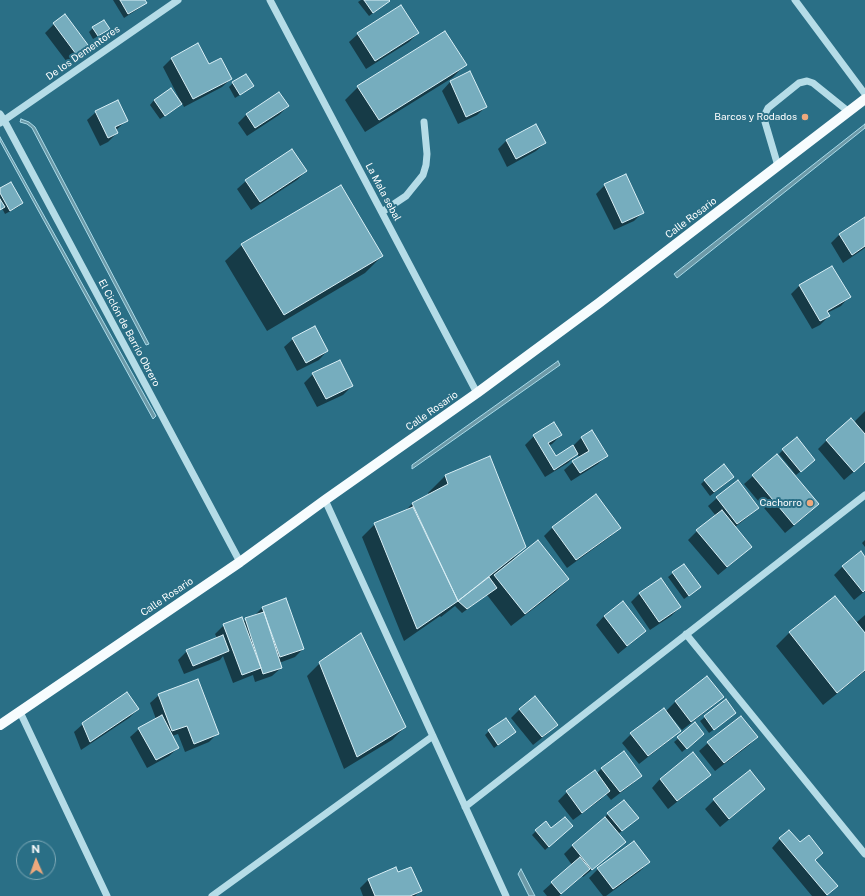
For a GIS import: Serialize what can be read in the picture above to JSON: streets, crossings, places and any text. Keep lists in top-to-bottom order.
{
  "streets": {
    "main road": ["Calle Rosario"],
    "street": ["De los Dementores", "La Mala sebal", "El Ciclón de Barrio Obrero"]
  },
  "crossings": [
    ["De los Dementores", "El Ciclón de Barrio Obrero"],
    ["La Mala sebal", "Calle Rosario"],
    ["Calle Rosario", "El Ciclón de Barrio Obrero"]
  ],
  "places": ["Barcos y Rodados", "Cachorro"],
  "north": "top"
}
